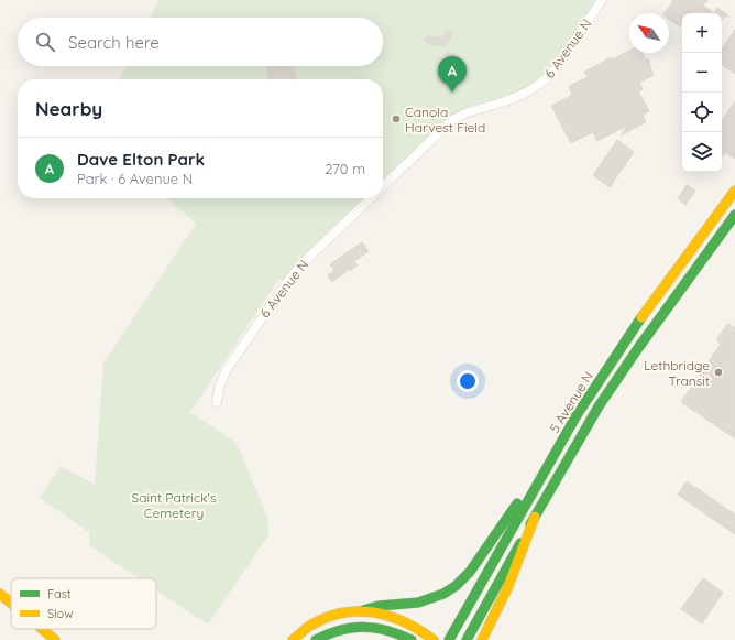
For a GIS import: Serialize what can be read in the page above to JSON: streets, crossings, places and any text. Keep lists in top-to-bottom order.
{
  "streets": {
    "main road": ["5 Avenue N"],
    "street": ["6 Avenue N"]
  },
  "parks": ["Saint Patrick's Cemetery"],
  "places": ["Canola Harvest Field", "Lethbridge Transit"],
  "legend": ["Fast", "Slow"],
  "north": "top left",
  "page": {
    "map_buttons": ["+", "−"],
    "search": "Search here",
    "pins": "A",
    "heading": "Nearby",
    "list": [
      {
        "mark": "A",
        "name": "Dave Elton Park",
        "note": "Park · 6 Avenue N",
        "value": "270 m"
      }
    ]
  }
}
